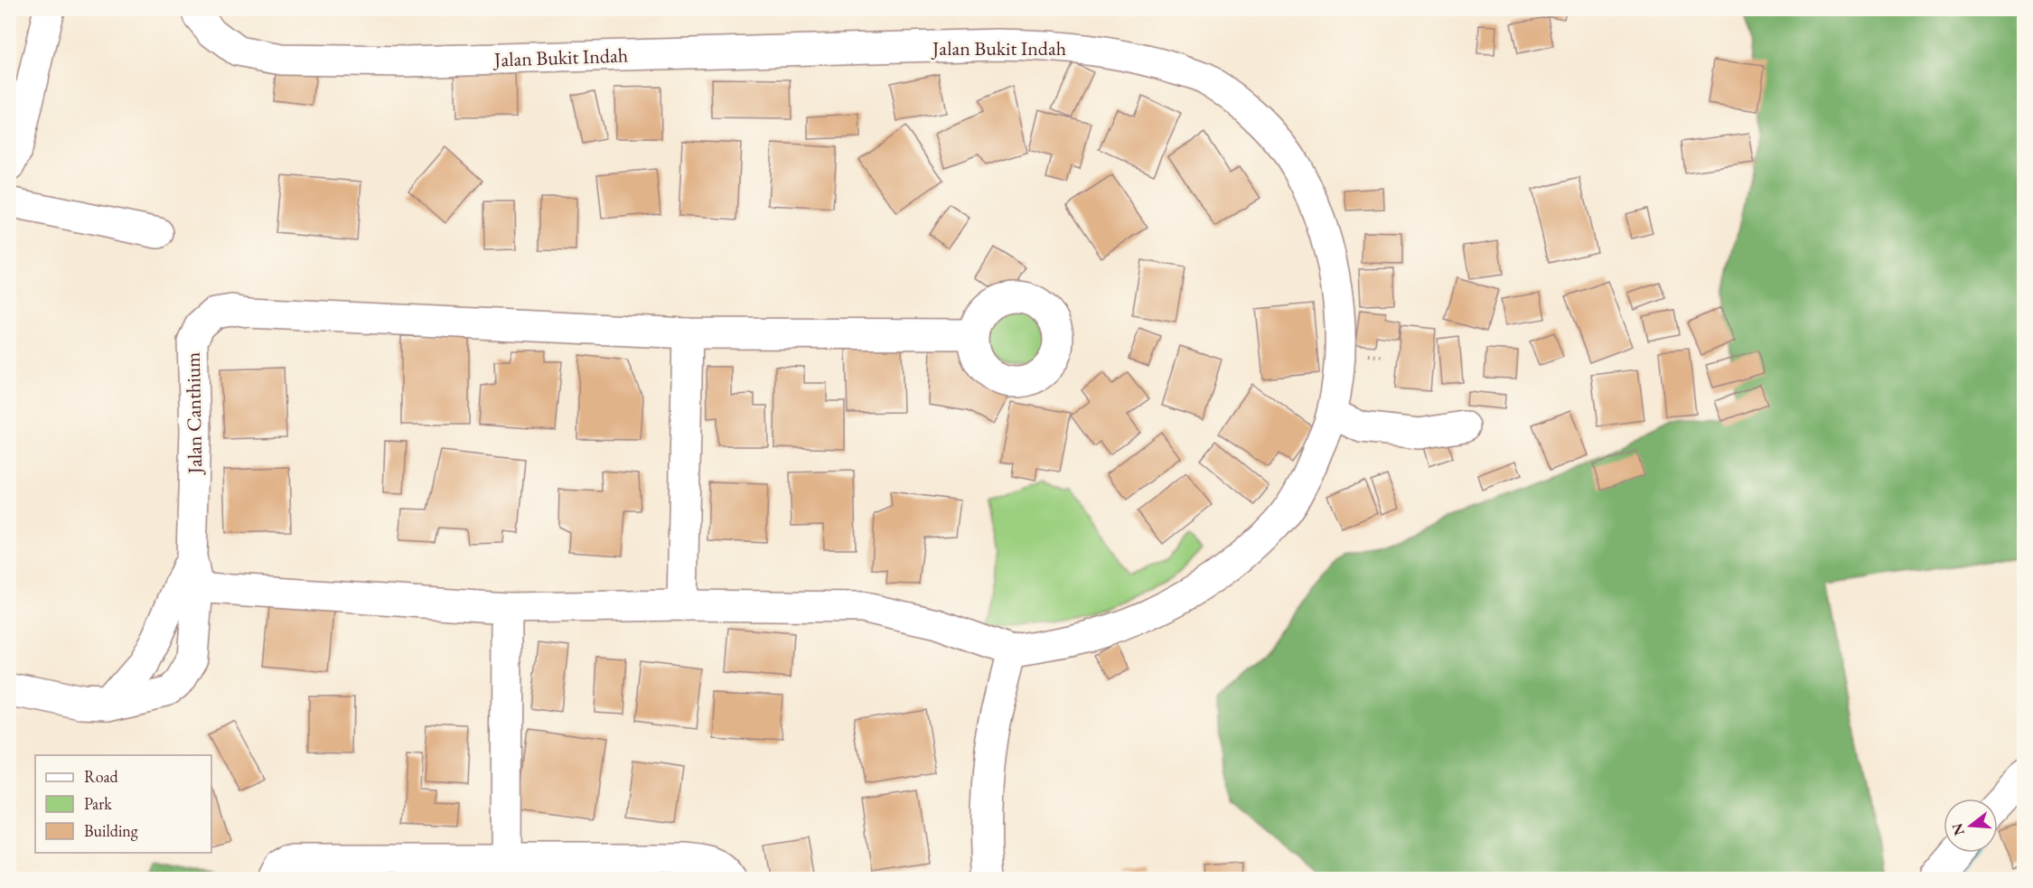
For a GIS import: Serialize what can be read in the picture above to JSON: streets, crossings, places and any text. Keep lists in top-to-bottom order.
{
  "streets": {
    "street": ["Jalan Bukit Indah", "Jalan Canthium"]
  },
  "legend": ["Road", "Park", "Building"],
  "north": "left"
}
